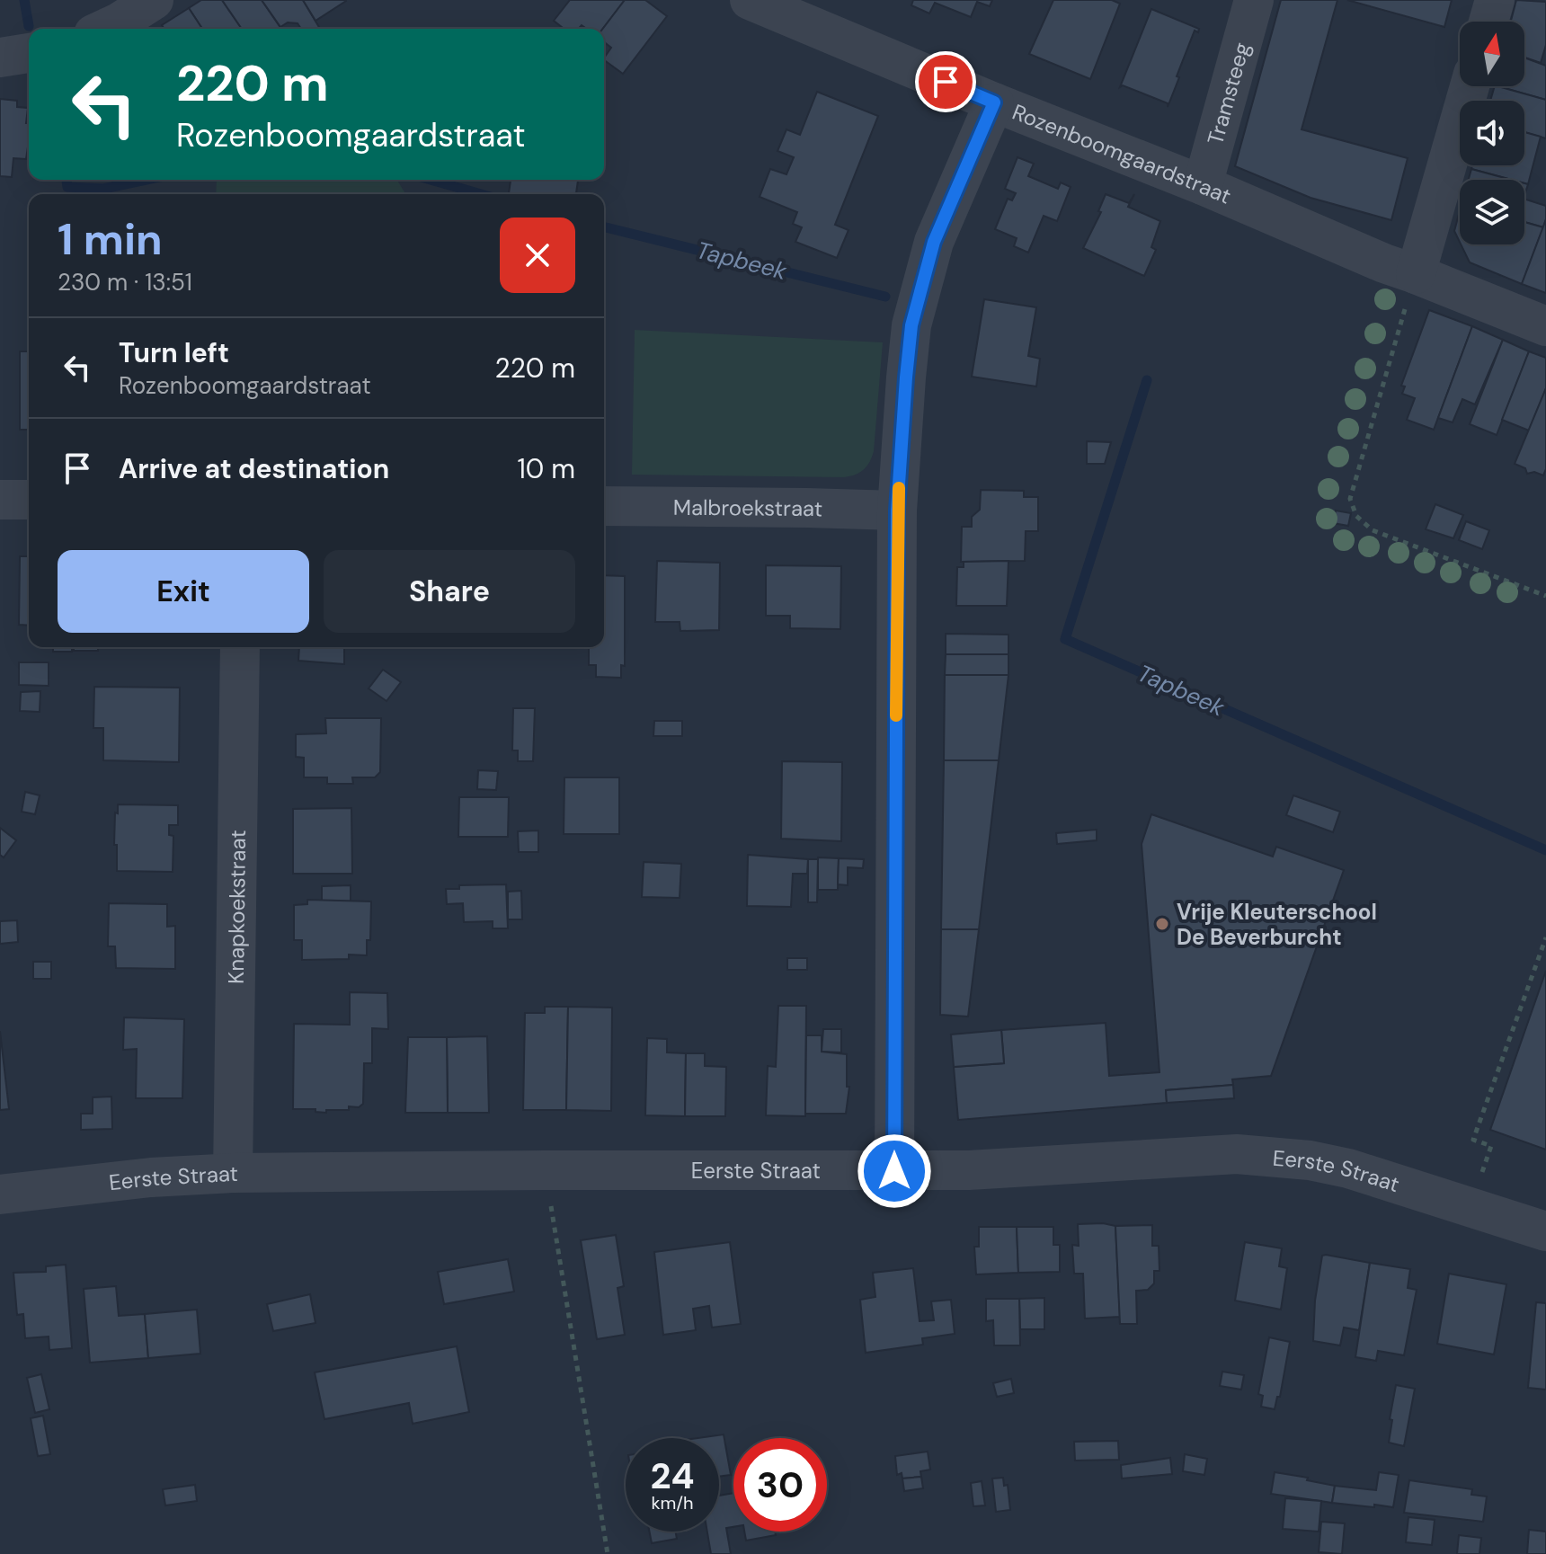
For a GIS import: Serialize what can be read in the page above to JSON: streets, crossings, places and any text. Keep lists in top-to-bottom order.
{
  "streets": {
    "street": [
      "Tramsteeg",
      "Rozenboomgaardstraat",
      "Malbroekstraat",
      "Knapkoekstraat",
      "Eerste Straat"
    ]
  },
  "crossings": [
    ["Tramsteeg", "Rozenboomgaardstraat"],
    ["Knapkoekstraat", "Eerste Straat"]
  ],
  "water": ["Tapbeek"],
  "places": ["Vrije Kleuterschool De Beverburcht"],
  "north": "top",
  "page": {
    "turn": ["220 m", "Rozenboomgaardstraat"],
    "heading": ["1 min", "230 m · 13:51"],
    "list": [
      {
        "name": "Turn left",
        "note": "Rozenboomgaardstraat",
        "value": "220 m"
      },
      {
        "name": "Arrive at destination",
        "value": "10 m"
      }
    ],
    "buttons": ["Exit", "Share"],
    "speed": "24 km/h",
    "limit": "30"
  }
}
